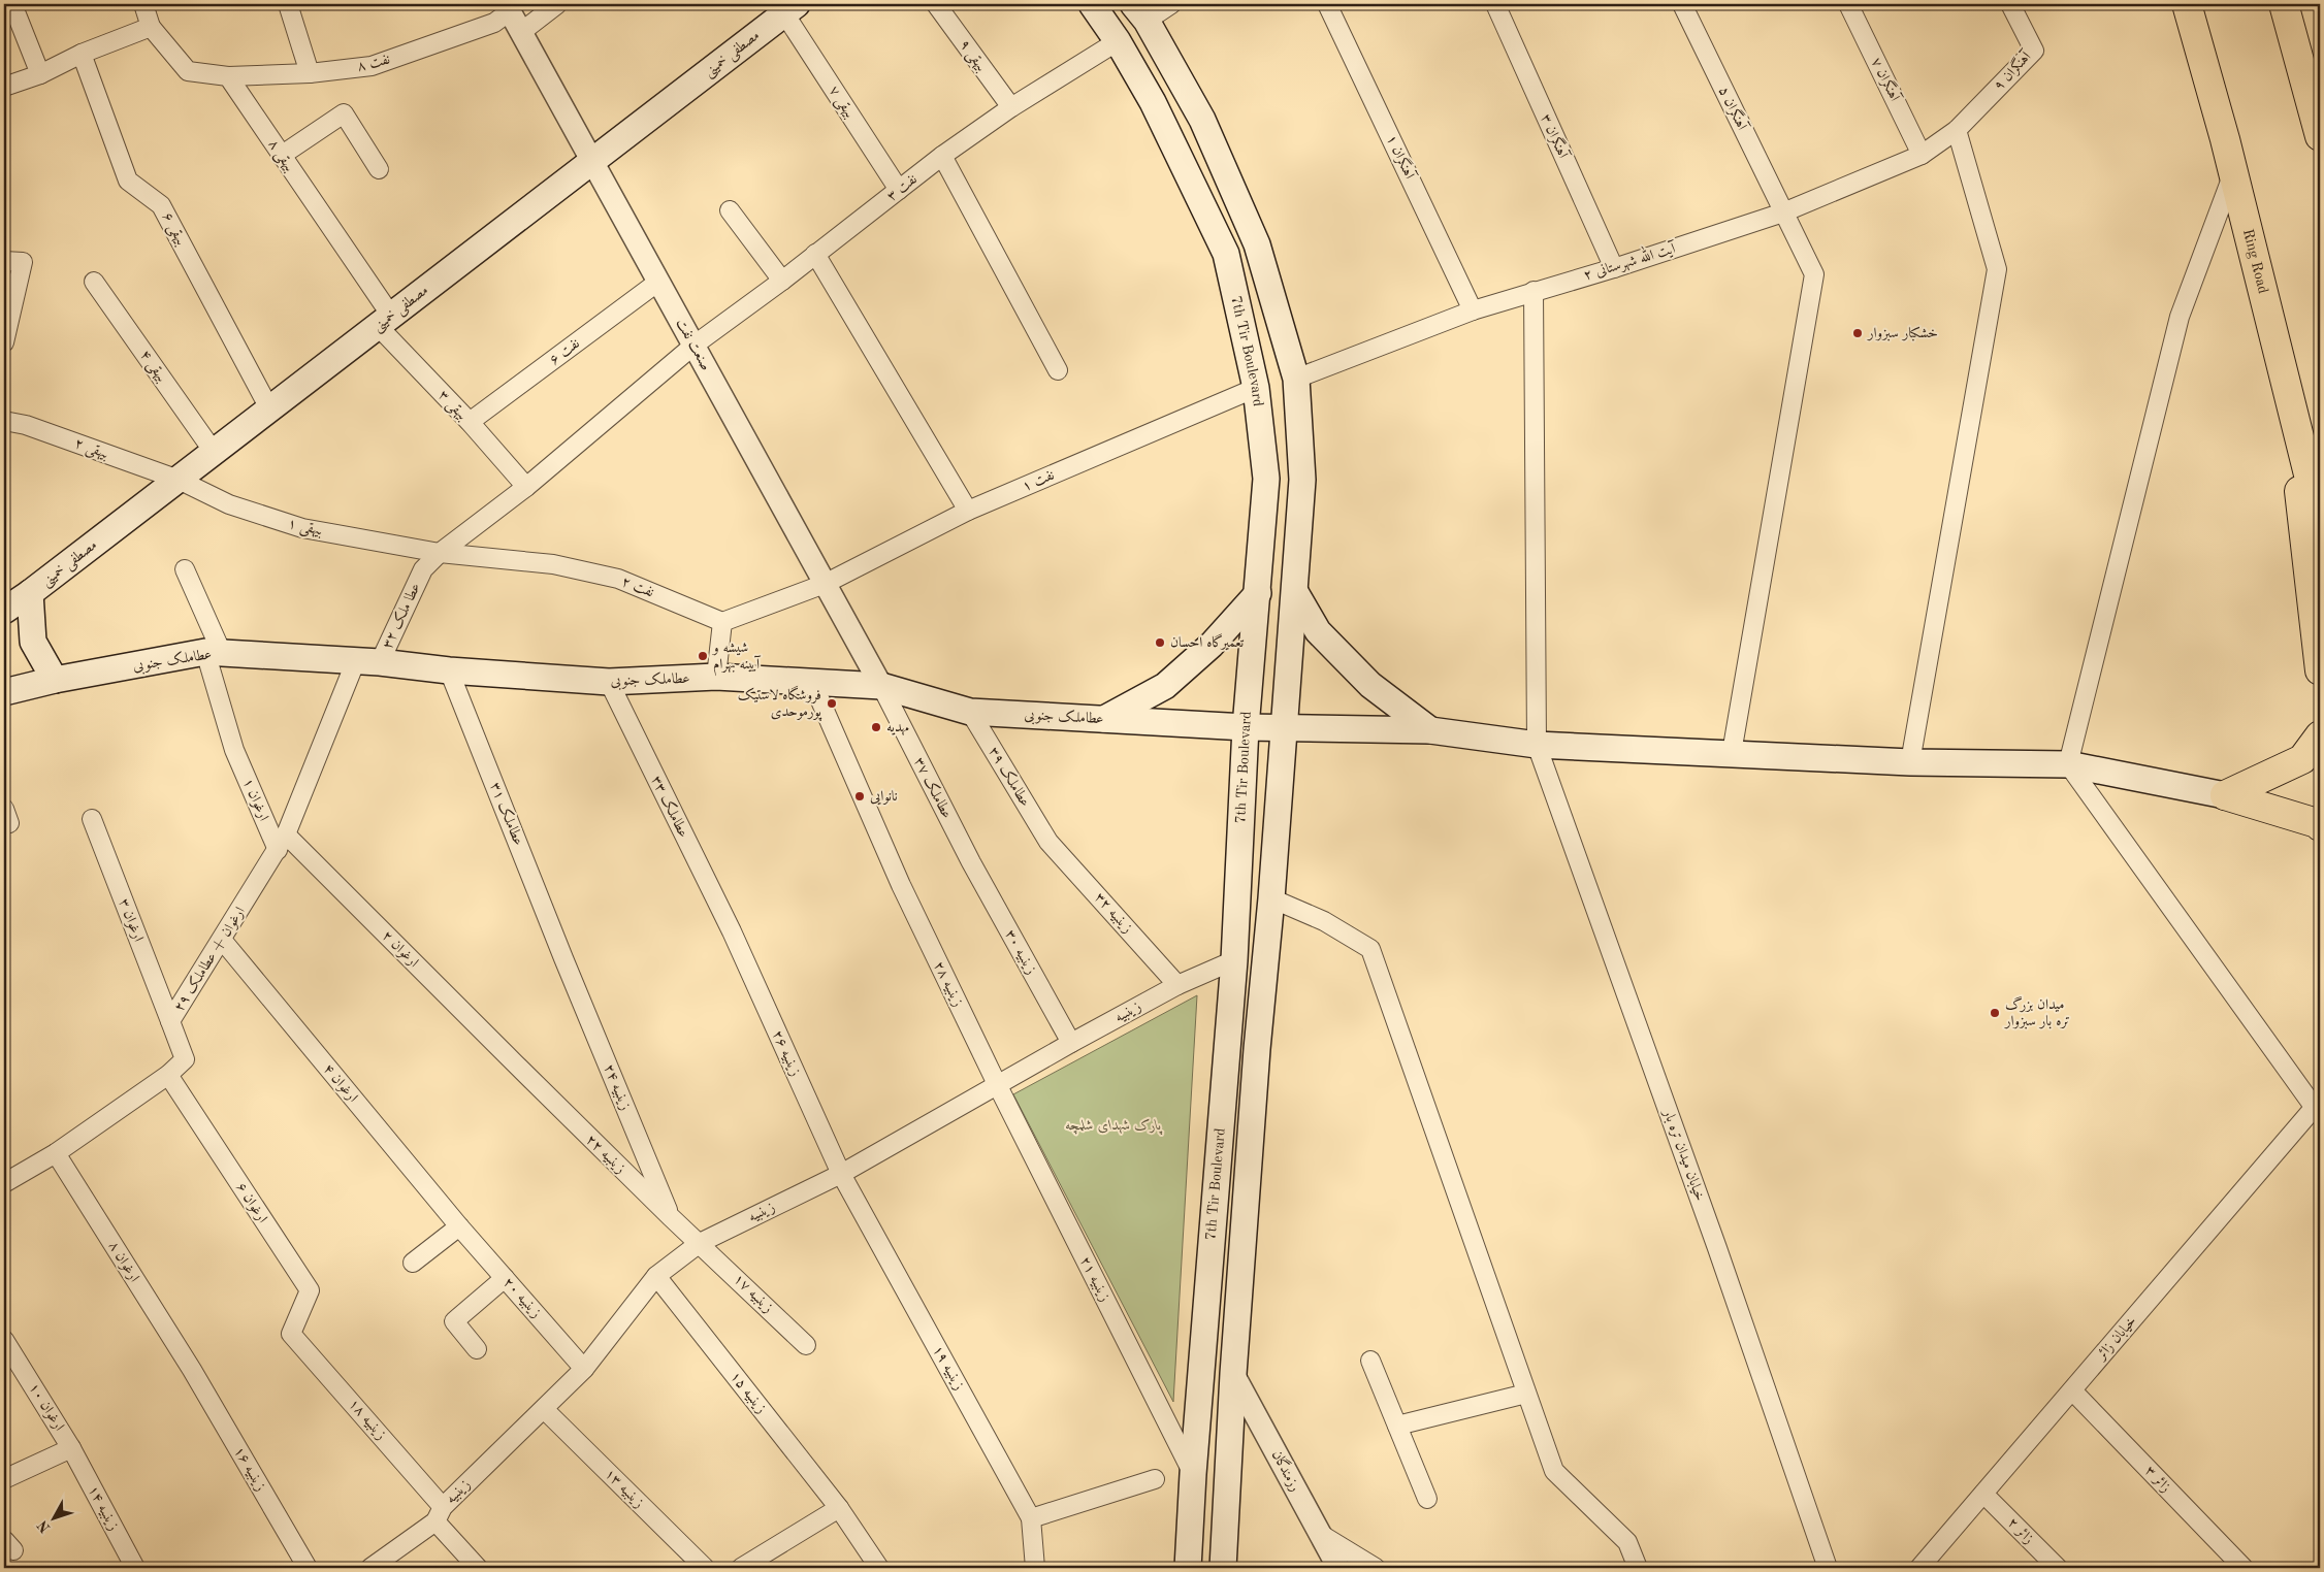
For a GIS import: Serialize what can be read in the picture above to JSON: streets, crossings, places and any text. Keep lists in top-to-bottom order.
{
  "streets": {
    "highway": ["Ring Road"],
    "main road": ["مصطفی خمینی", "7th Tir Boulevard", "عطاملک جنوبی"],
    "street": [
      "بیهقی ۹",
      "نفت ۸",
      "آهنگران ۹",
      "آهنگران ۷",
      "بیهقی ۷",
      "آهنگران ۵",
      "آهنگران ۳",
      "بیهقی ۸",
      "آهنگران ۱",
      "نفت ۳",
      "بیهقی ۶",
      "آیت الله شهرستانی ۲",
      "صنعت نفت",
      "نفت ۶",
      "بیهقی ۴",
      "بیهقی ۳",
      "بیهقی ۲",
      "نفت ۱",
      "بیهقی ۱",
      "نفت ۲",
      "عطا ملک ۳۲",
      "عطاملک ۳۹",
      "عطاملک ۳۷",
      "ارغوان ۱",
      "عطاملک ۳۳",
      "عطاملک ۳۱",
      "زینبیه ۳۲",
      "ارغوان ۳",
      "ارغوان ۲",
      "زینبیه ۳۰",
      "ارغوان + عطاملک ۲۹",
      "زینبیه ۲۸",
      "زینبیه",
      "زینبیه ۲۶",
      "ارغوان ۴",
      "زینبیه ۲۴",
      "زینبیه ۲۲",
      "خیابان میدان تره بار",
      "ارغوان ۶",
      "ارغوان ۸",
      "زینبیه ۲۱",
      "زینبیه ۱۷",
      "زینبیه ۲۰",
      "خیابان زائر",
      "زینبیه ۱۹",
      "زینبیه ۱۵",
      "ارغوان ۱۰",
      "زینبیه ۱۸",
      "زینبیه ۱۶",
      "رزمندگان",
      "زائر ۳",
      "زینبیه ۱۳",
      "زینبیه ۱۴",
      "زائر ۲"
    ]
  },
  "crossings": [
    ["مصطفی خمینی", "بیهقی ۷"],
    ["مصطفی خمینی", "بیهقی ۸"],
    ["مصطفی خمینی", "بیهقی ۶"],
    ["مصطفی خمینی", "صنعت نفت"],
    ["مصطفی خمینی", "بیهقی ۴"],
    ["مصطفی خمینی", "بیهقی ۳"],
    ["مصطفی خمینی", "بیهقی ۲"],
    ["مصطفی خمینی", "بیهقی ۱"],
    ["بیهقی ۹", "نفت ۳"],
    ["نفت ۸", "بیهقی ۸"],
    ["نفت ۸", "صنعت نفت"],
    ["آهنگران ۹", "آیت الله شهرستانی ۲"],
    ["آهنگران ۷", "آیت الله شهرستانی ۲"],
    ["بیهقی ۷", "نفت ۳"],
    ["آهنگران ۵", "آیت الله شهرستانی ۲"],
    ["آهنگران ۵", "عطاملک جنوبی"],
    ["آهنگران ۳", "آیت الله شهرستانی ۲"],
    ["بیهقی ۸", "بیهقی ۳"],
    ["آهنگران ۱", "آیت الله شهرستانی ۲"],
    ["نفت ۳", "صنعت نفت"],
    ["نفت ۳", "7th Tir Boulevard"],
    ["نفت ۳", "بیهقی ۳"],
    ["نفت ۳", "عطا ملک ۳۲"],
    ["آیت الله شهرستانی ۲", "خیابان میدان تره بار"],
    ["صنعت نفت", "نفت ۶"],
    ["صنعت نفت", "نفت ۱"],
    ["صنعت نفت", "عطاملک جنوبی"],
    ["صنعت نفت", "عطاملک ۳۷"],
    ["نفت ۶", "بیهقی ۳"],
    ["7th Tir Boulevard", "نفت ۱"],
    ["7th Tir Boulevard", "عطاملک جنوبی"],
    ["7th Tir Boulevard", "زینبیه"],
    ["7th Tir Boulevard", "زینبیه ۲۱"],
    ["بیهقی ۳", "عطا ملک ۳۲"],
    ["بیهقی ۲", "بیهقی ۱"],
    ["بیهقی ۱", "نفت ۲"],
    ["بیهقی ۱", "عطا ملک ۳۲"],
    ["نفت ۲", "عطا ملک ۳۲"],
    ["عطا ملک ۳۲", "عطاملک جنوبی"],
    ["عطا ملک ۳۲", "ارغوان + عطاملک ۲۹"],
    ["عطاملک جنوبی", "عطاملک ۳۹"],
    ["عطاملک جنوبی", "عطاملک ۳۷"],
    ["عطاملک جنوبی", "ارغوان ۱"],
    ["عطاملک جنوبی", "عطاملک ۳۳"],
    ["عطاملک جنوبی", "عطاملک ۳۱"],
    ["عطاملک جنوبی", "ارغوان + عطاملک ۲۹"],
    ["عطاملک جنوبی", "زینبیه ۲۸"],
    ["عطاملک جنوبی", "خیابان میدان تره بار"],
    ["عطاملک ۳۹", "زینبیه ۳۲"],
    ["عطاملک ۳۷", "زینبیه ۳۰"],
    ["ارغوان ۱", "ارغوان ۲"],
    ["ارغوان ۱", "ارغوان + عطاملک ۲۹"],
    ["عطاملک ۳۳", "زینبیه ۲۶"],
    ["عطاملک ۳۱", "زینبیه ۲۴"],
    ["زینبیه ۳۲", "زینبیه"],
    ["ارغوان ۳", "ارغوان + عطاملک ۲۹"],
    ["ارغوان ۲", "ارغوان + عطاملک ۲۹"],
    ["ارغوان ۲", "زینبیه ۲۲"],
    ["زینبیه ۳۰", "زینبیه"],
    ["ارغوان + عطاملک ۲۹", "ارغوان ۴"],
    ["ارغوان + عطاملک ۲۹", "ارغوان ۶"],
    ["ارغوان + عطاملک ۲۹", "ارغوان ۸"],
    ["زینبیه ۲۸", "زینبیه"],
    ["زینبیه ۲۸", "زینبیه ۲۱"],
    ["زینبیه", "زینبیه ۲۶"],
    ["زینبیه", "زینبیه ۲۲"],
    ["زینبیه", "زینبیه ۲۱"],
    ["زینبیه", "زینبیه ۱۷"],
    ["زینبیه", "زینبیه ۲۰"],
    ["زینبیه", "زینبیه ۱۹"],
    ["زینبیه", "زینبیه ۱۵"],
    ["زینبیه", "زینبیه ۱۸"],
    ["زینبیه", "زینبیه ۱۳"],
    ["زینبیه ۲۶", "زینبیه ۱۹"],
    ["ارغوان ۴", "زینبیه ۲۰"],
    ["زینبیه ۲۴", "زینبیه ۲۲"],
    ["زینبیه ۲۲", "زینبیه ۱۷"],
    ["ارغوان ۶", "زینبیه ۱۸"],
    ["ارغوان ۸", "زینبیه ۱۶"],
    ["خیابان زائر", "زائر ۳"],
    ["خیابان زائر", "زائر ۲"],
    ["ارغوان ۱۰", "زینبیه ۱۴"]
  ],
  "parks": ["پارک شهدای شلمچه"],
  "places": [
    "خشکبار سبزوار",
    "تعمیرگاه احسان",
    "شیشه و آیینه بهرام",
    "فروشگاه لاستیک پورموحدی",
    "مهدیه",
    "نانوایی",
    "میدان بزرگ تره بار سبزوار"
  ],
  "north": "bottom left"
}
